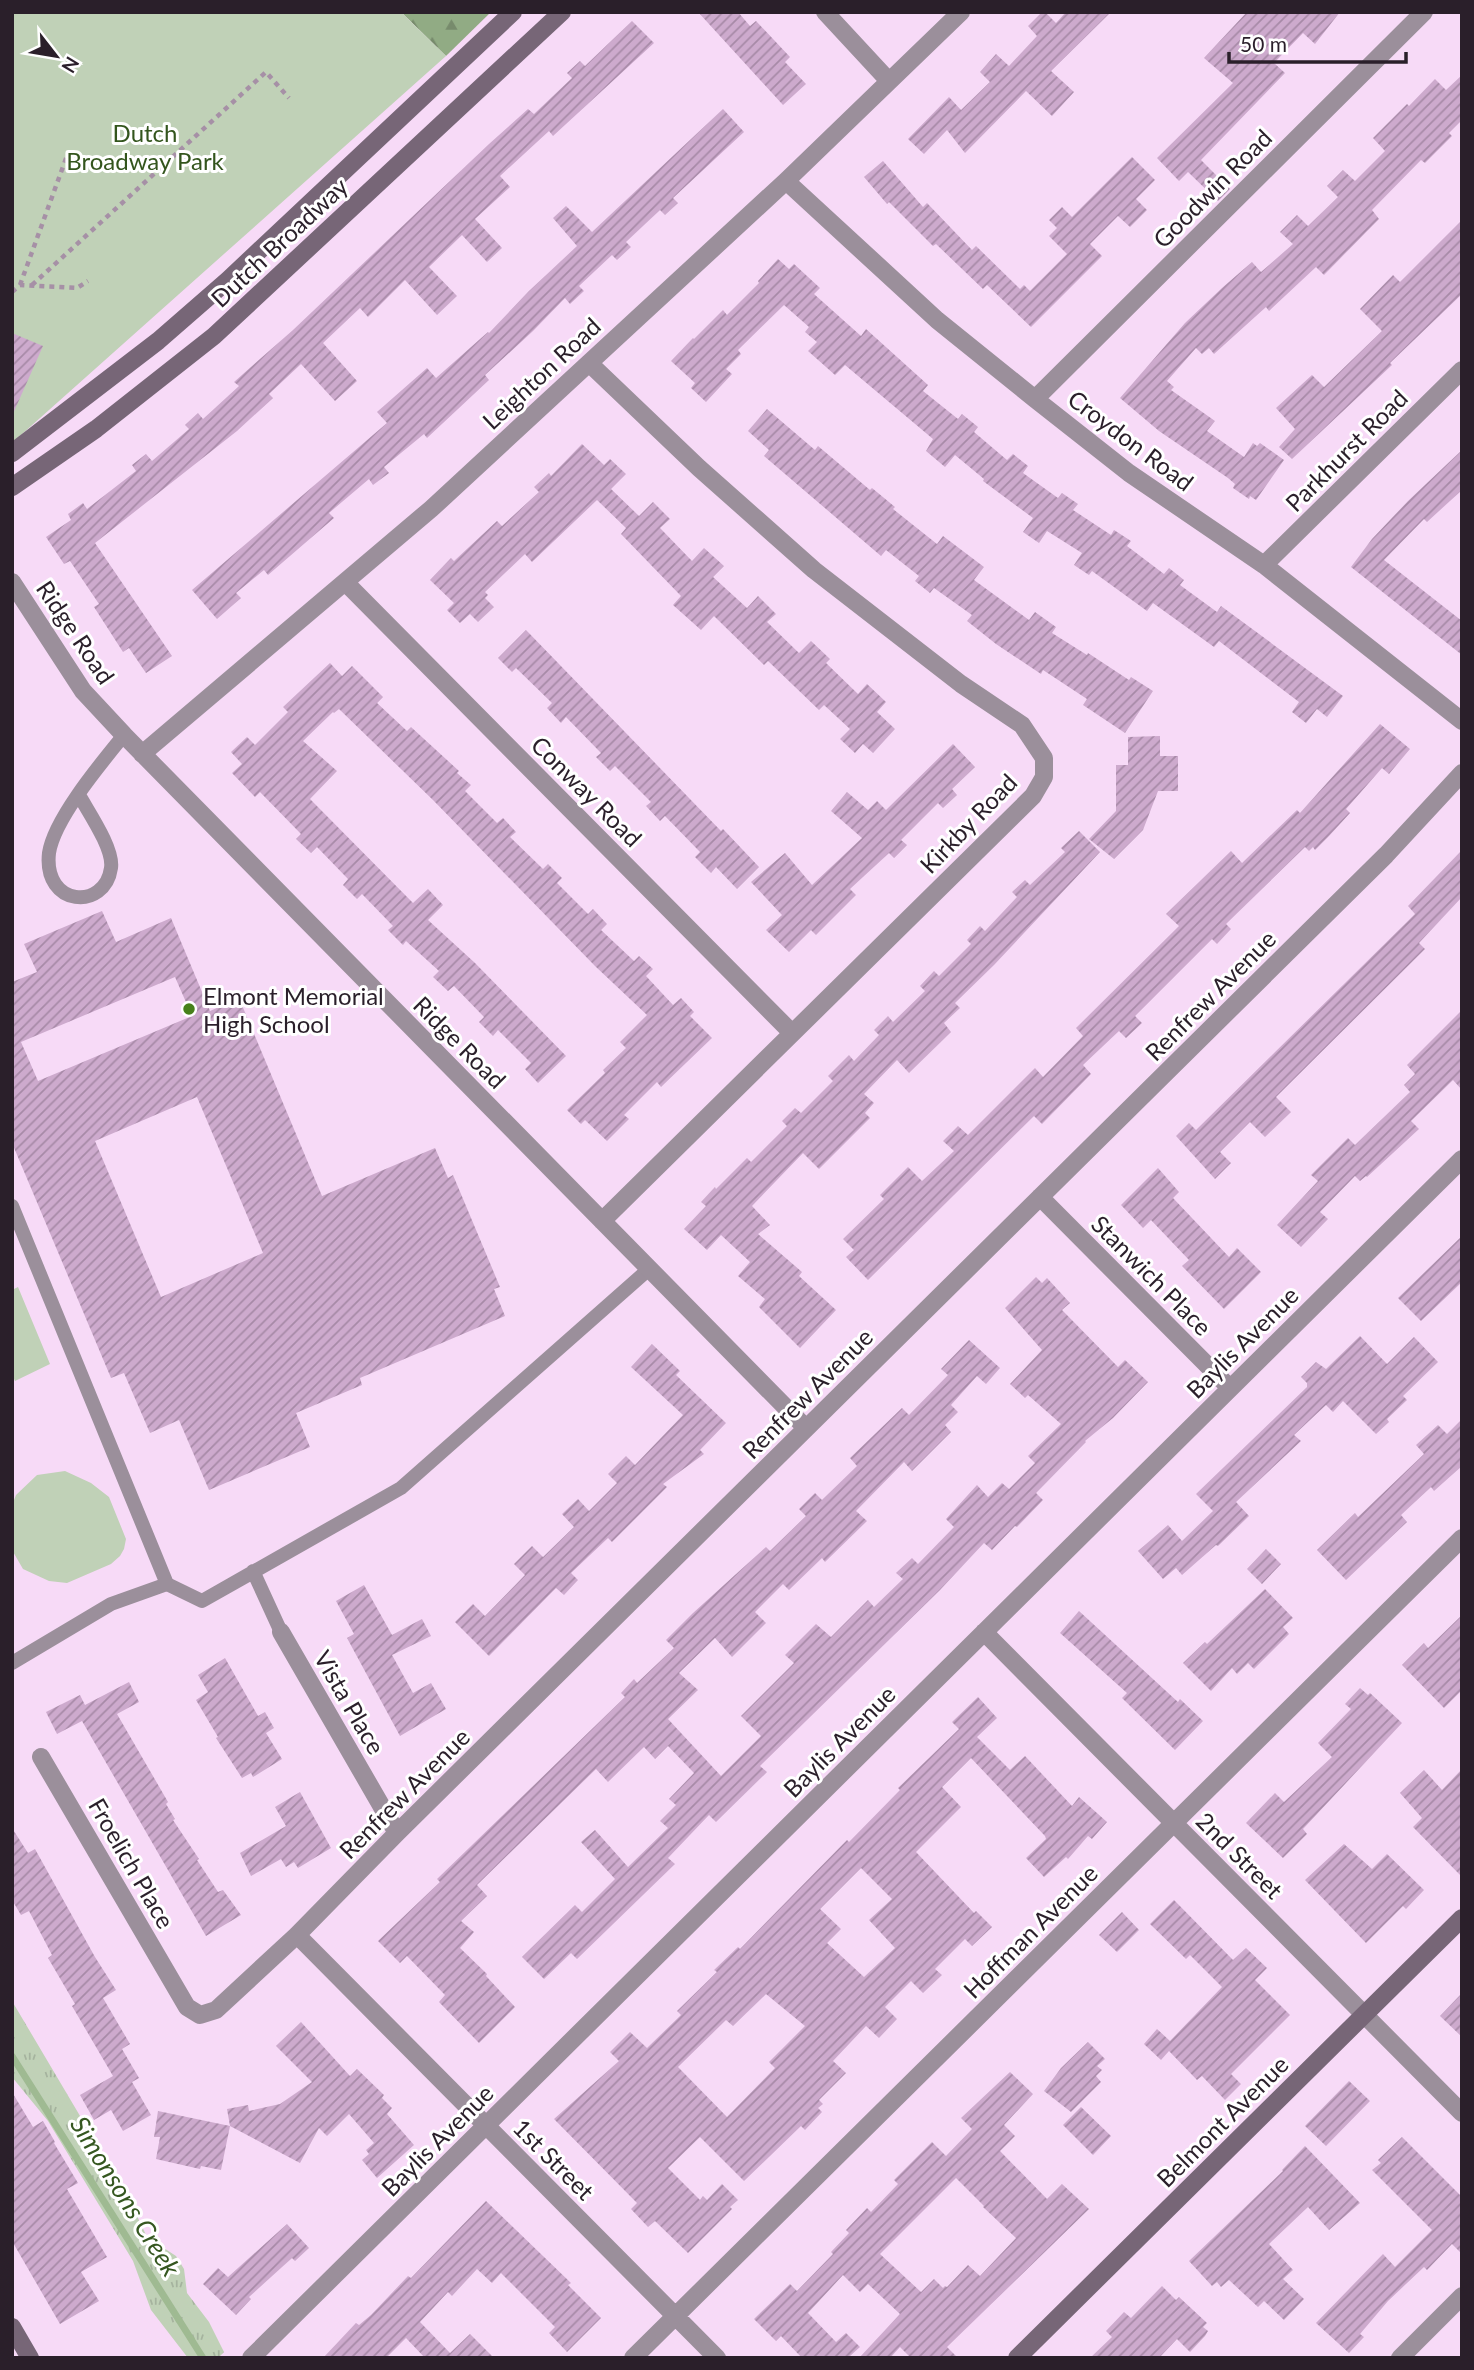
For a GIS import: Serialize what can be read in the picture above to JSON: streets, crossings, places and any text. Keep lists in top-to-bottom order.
{
  "streets": {
    "main road": ["Dutch Broadway", "Belmont Avenue"],
    "street": [
      "Goodwin Road",
      "Leighton Road",
      "Croydon Road",
      "Parkhurst Road",
      "Ridge Road",
      "Conway Road",
      "Kirkby Road",
      "Renfrew Avenue",
      "Stanwich Place",
      "Baylis Avenue",
      "Vista Place",
      "2nd Street",
      "Froelich Place",
      "Hoffman Avenue",
      "1st Street"
    ]
  },
  "crossings": [
    ["Goodwin Road", "Croydon Road"],
    ["Leighton Road", "Croydon Road"],
    ["Leighton Road", "Ridge Road"],
    ["Leighton Road", "Conway Road"],
    ["Leighton Road", "Kirkby Road"],
    ["Croydon Road", "Parkhurst Road"],
    ["Ridge Road", "Kirkby Road"],
    ["Ridge Road", "Renfrew Avenue"],
    ["Conway Road", "Kirkby Road"],
    ["Renfrew Avenue", "Stanwich Place"],
    ["Renfrew Avenue", "Vista Place"],
    ["Renfrew Avenue", "Froelich Place"],
    ["Renfrew Avenue", "1st Street"],
    ["Stanwich Place", "Baylis Avenue"],
    ["Baylis Avenue", "2nd Street"],
    ["Baylis Avenue", "1st Street"],
    ["2nd Street", "Hoffman Avenue"],
    ["2nd Street", "Belmont Avenue"],
    ["Hoffman Avenue", "1st Street"]
  ],
  "water": ["Simonsons Creek"],
  "parks": ["Dutch Broadway Park"],
  "places": ["Elmont Memorial High School"],
  "scale_bar": "50 m",
  "north": "bottom right"
}
